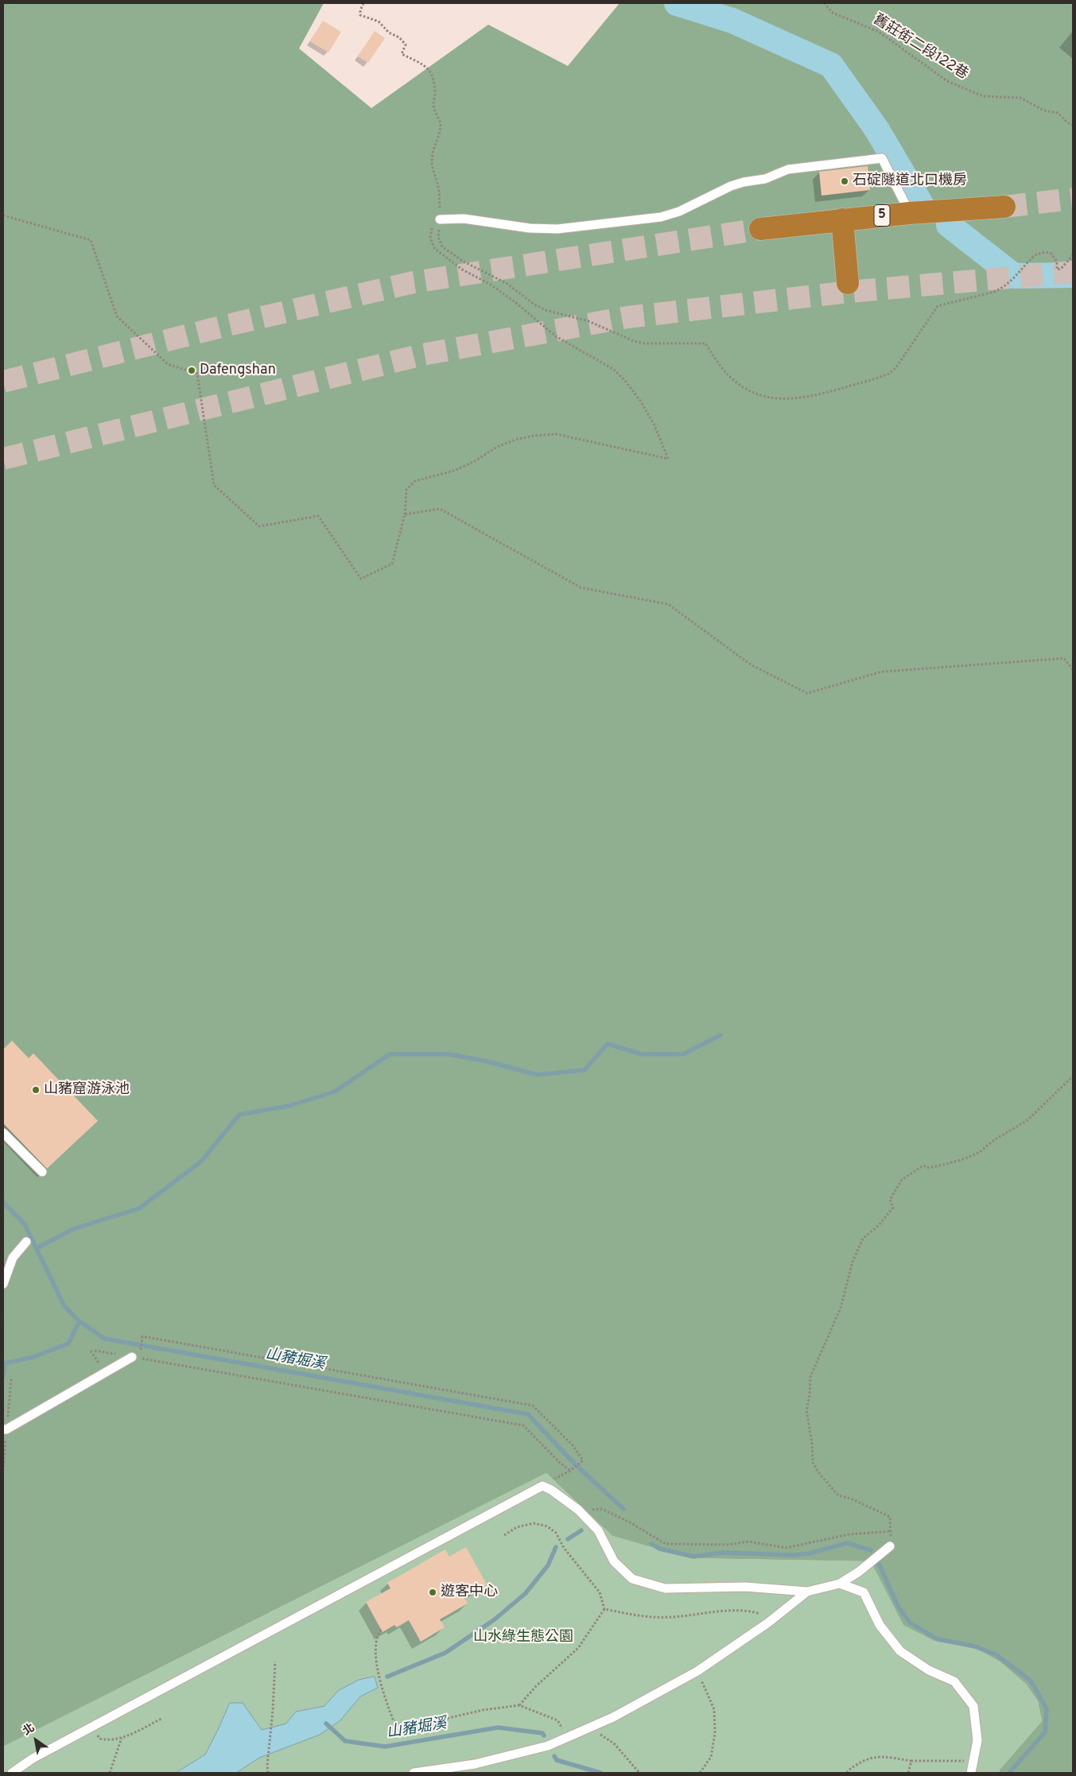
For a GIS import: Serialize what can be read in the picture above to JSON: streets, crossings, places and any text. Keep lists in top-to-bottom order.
{
  "streets": {
    "highway": ["5"],
    "path": ["舊莊街二段122巷"]
  },
  "water": ["山豬堀溪"],
  "parks": ["山水綠生態公園"],
  "places": [
    "石碇隧道北口機房",
    "Dafengshan",
    "山豬窟游泳池",
    "遊客中心"
  ],
  "north": "top left"
}
